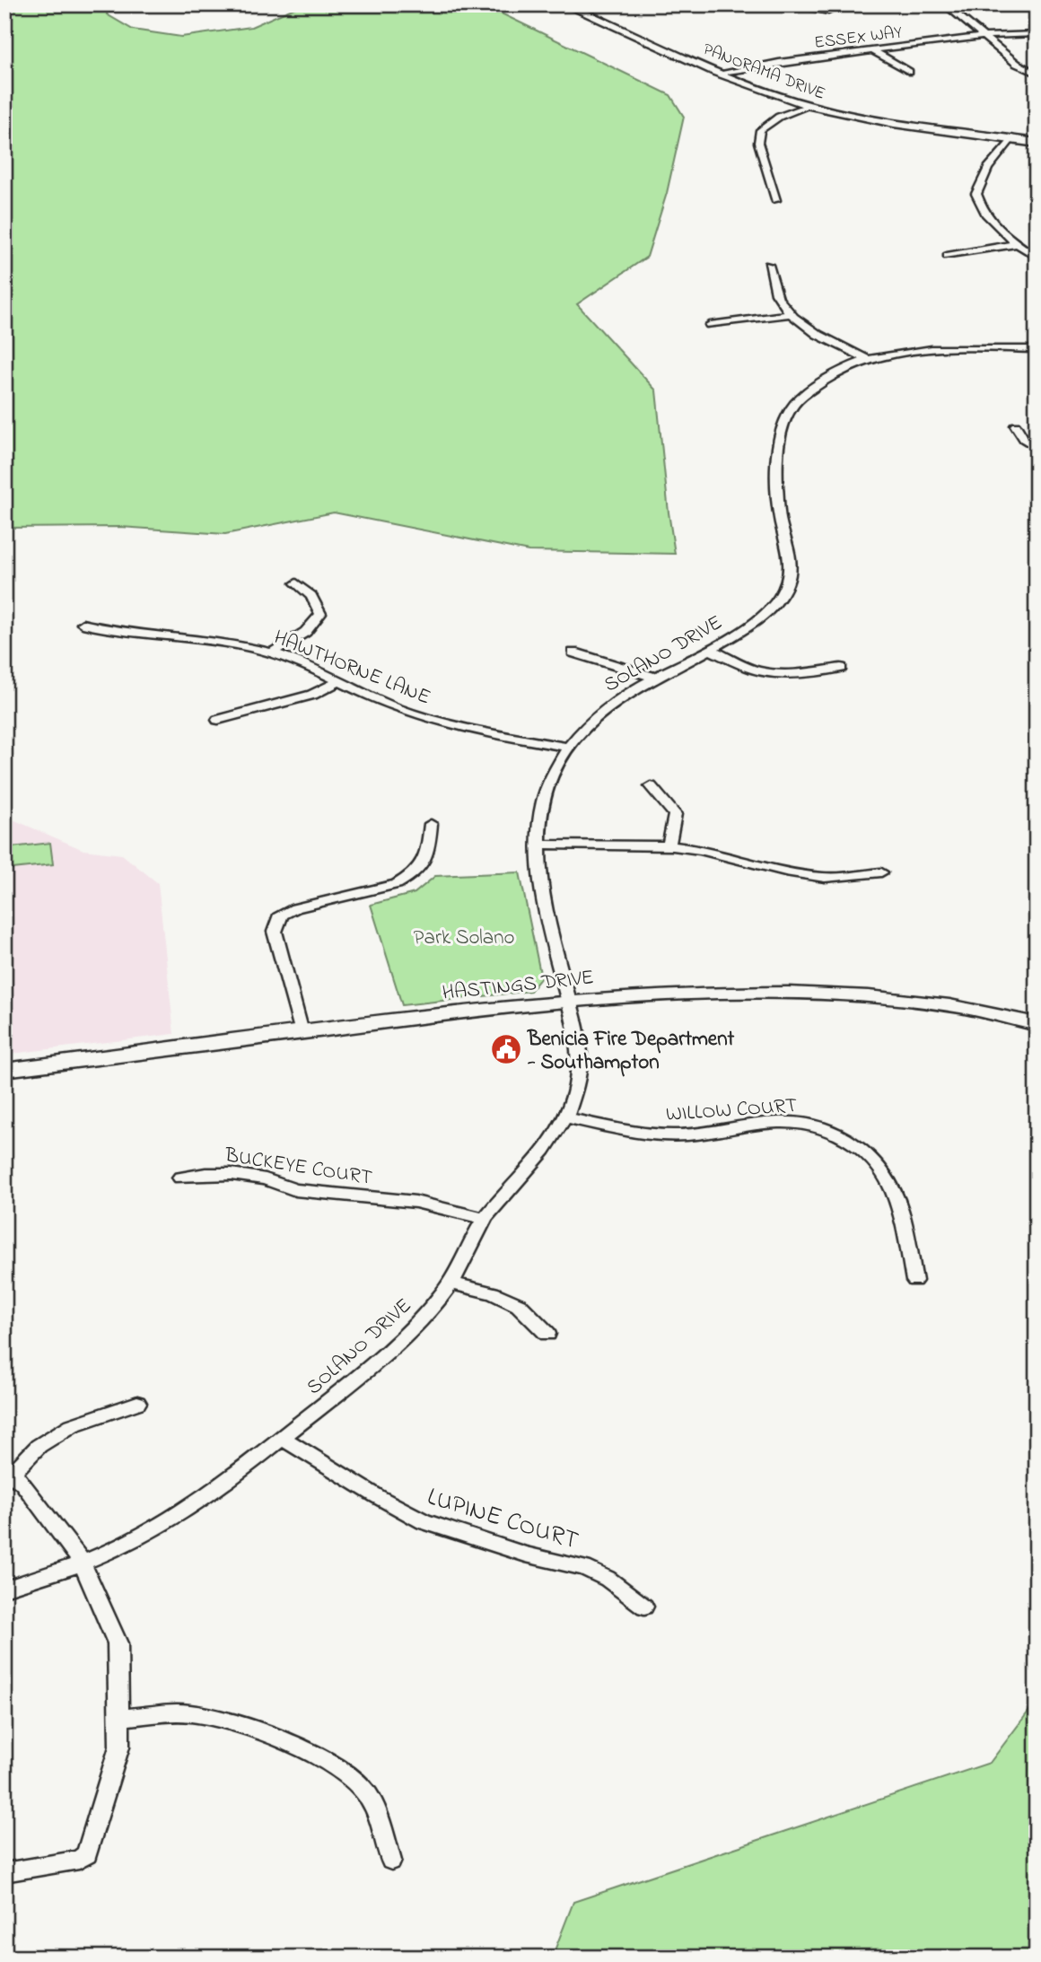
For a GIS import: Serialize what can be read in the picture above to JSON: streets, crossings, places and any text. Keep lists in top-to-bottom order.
{
  "streets": {
    "street": [
      "ESSEX WAY",
      "PANORAMA DRIVE",
      "SOLANO DRIVE",
      "HAWTHORNE LANE",
      "HASTINGS DRIVE",
      "WILLOW COURT",
      "BUCKEYE COURT",
      "LUPINE COURT"
    ]
  },
  "crossings": [
    ["ESSEX WAY", "PANORAMA DRIVE"],
    ["SOLANO DRIVE", "HAWTHORNE LANE"],
    ["SOLANO DRIVE", "HASTINGS DRIVE"],
    ["SOLANO DRIVE", "WILLOW COURT"],
    ["SOLANO DRIVE", "BUCKEYE COURT"],
    ["SOLANO DRIVE", "LUPINE COURT"]
  ],
  "parks": ["Park Solano"],
  "places": {
    "public building": ["Benicia Fire Department - Southampton"]
  }
}
